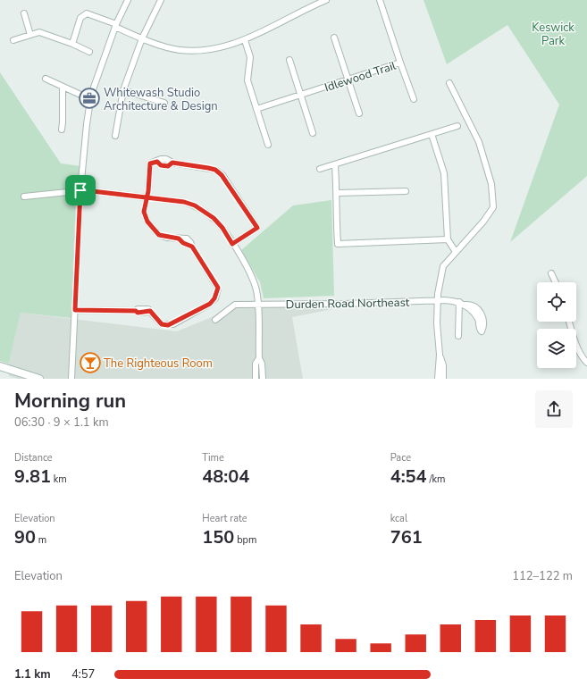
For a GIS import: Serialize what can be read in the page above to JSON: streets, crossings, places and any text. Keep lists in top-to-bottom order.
{
  "streets": {
    "street": ["Idlewood Trail", "Durden Road Northeast"]
  },
  "parks": ["Keswick Park"],
  "places": {
    "office": ["Whitewash Studio Architecture & Design"],
    "bar": ["The Righteous Room"]
  },
  "page": {
    "heading": ["Morning run", "06:30 · 9 × 1.1 km"],
    "stats": [
      ["Distance", "9.81 km"],
      ["Time", "48:04"],
      ["Pace", "4:54 /km"],
      ["Elevation", "90 m"],
      ["Heart rate", "150 bpm"],
      ["kcal", "761"]
    ],
    "chart": ["Elevation", "112–122 m"],
    "list": [
      {
        "name": "1.1 km",
        "note": "4:57"
      }
    ]
  }
}
